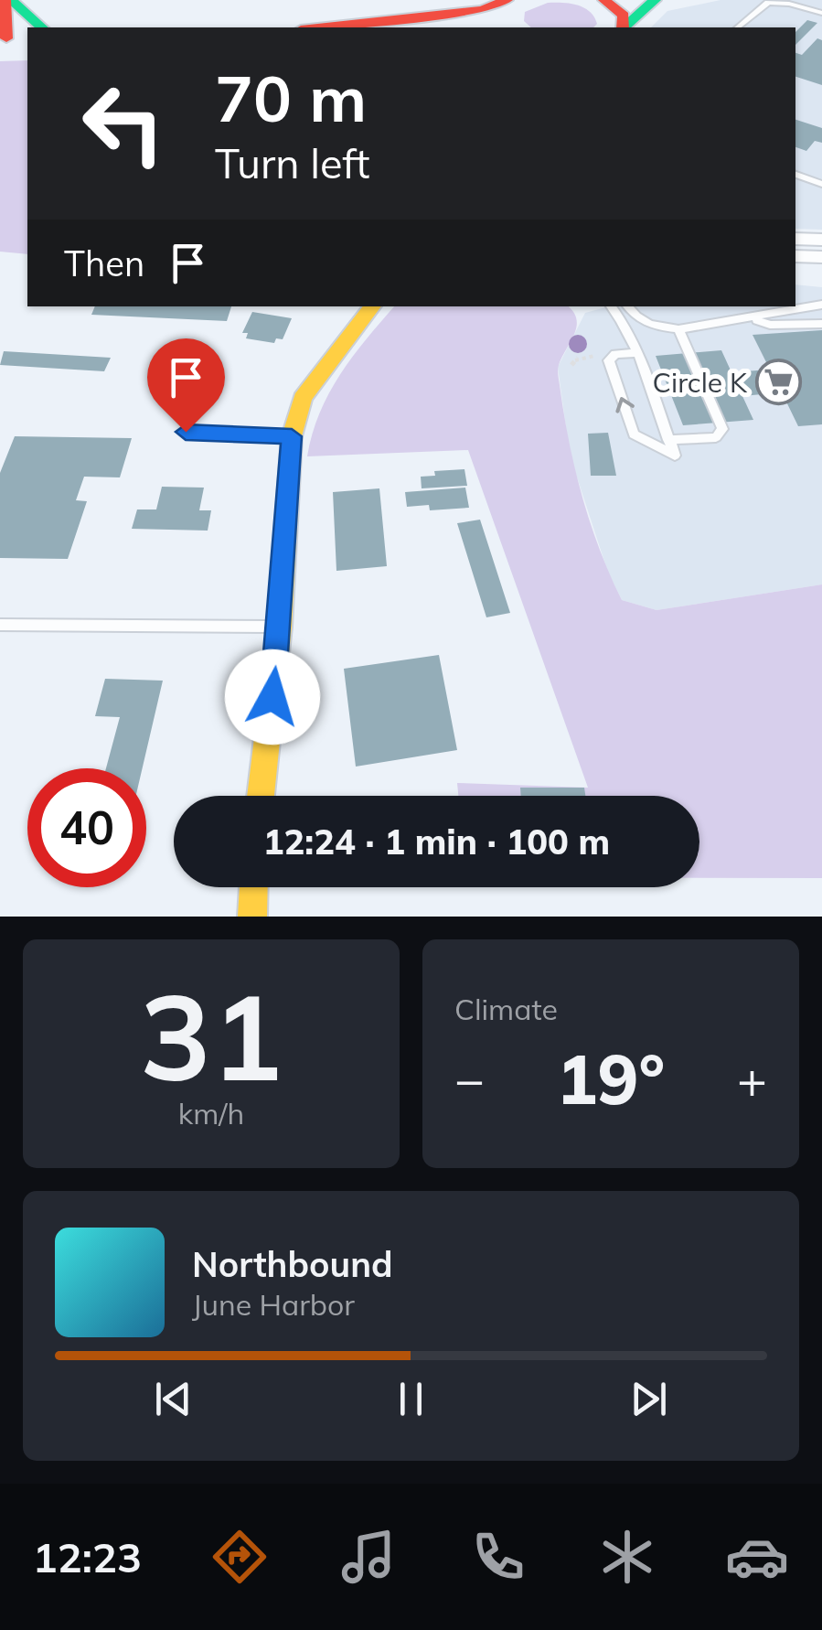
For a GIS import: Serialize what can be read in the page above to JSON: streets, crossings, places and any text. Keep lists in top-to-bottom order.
{
  "places": {
    "supermarket": ["Circle K"]
  },
  "page": {
    "turn": ["70 m", "Turn left"],
    "then": "Then",
    "limit": "40",
    "trip": "12:24 · 1 min · 100 m",
    "tile": [
      ["31", "km/h"],
      "Climate"
    ],
    "heat": ["−", "19°", "+"],
    "song": ["Northbound", "June Harbor"],
    "tabs": "12:23"
  }
}
